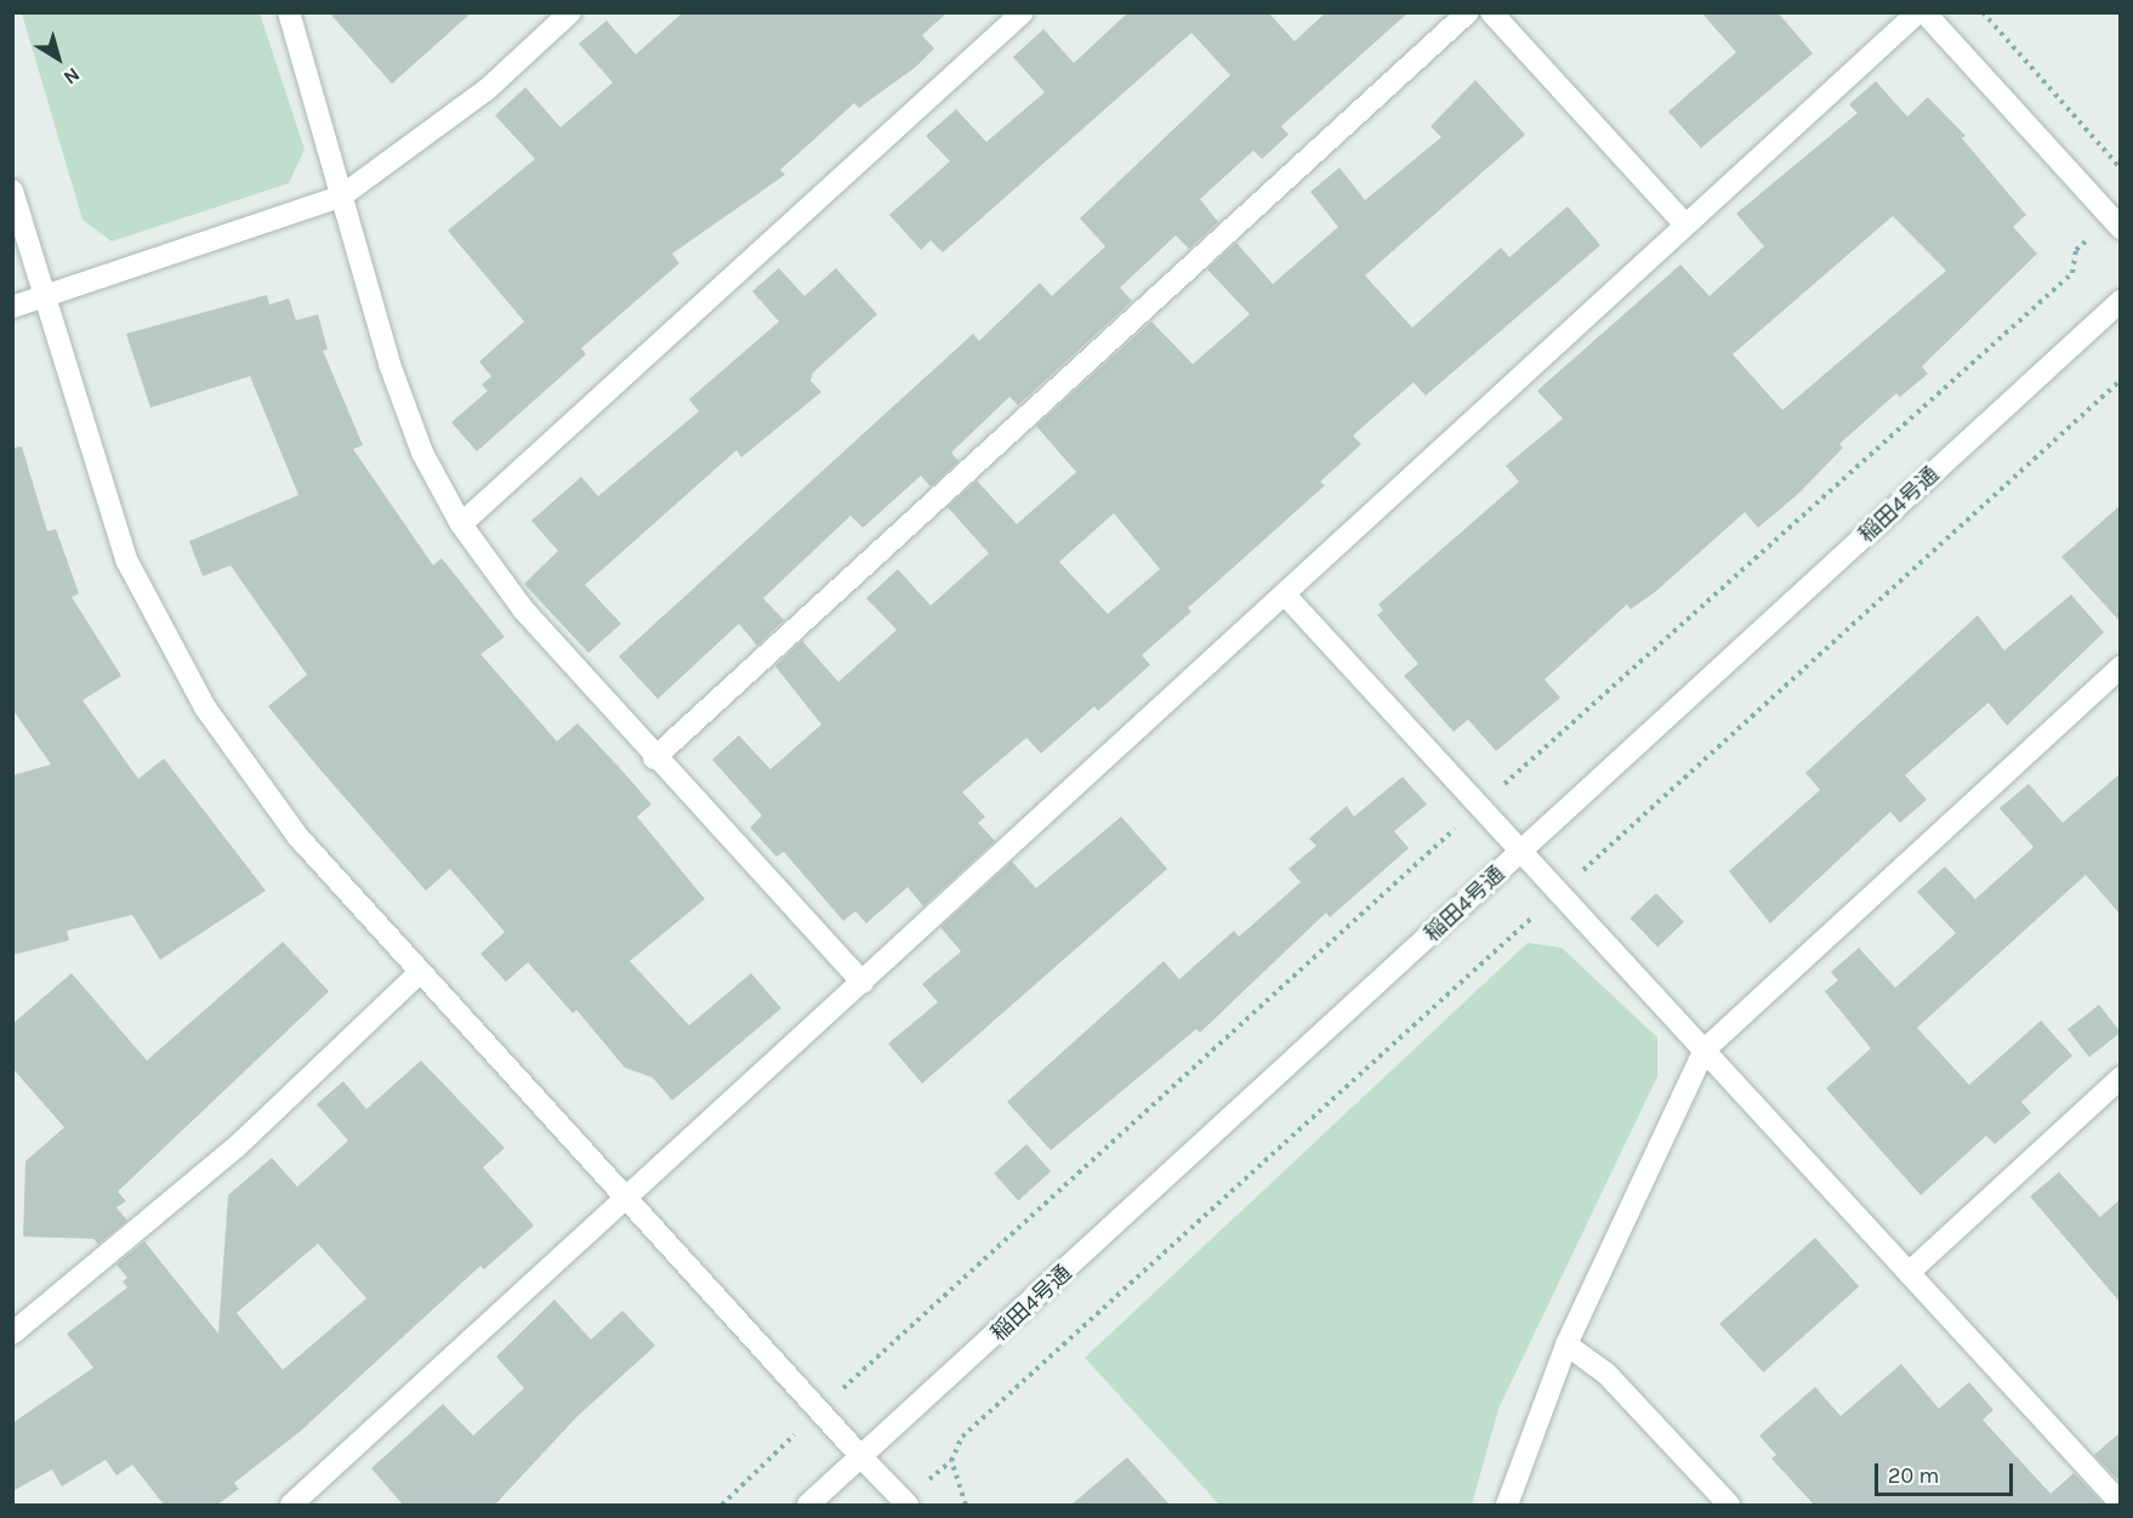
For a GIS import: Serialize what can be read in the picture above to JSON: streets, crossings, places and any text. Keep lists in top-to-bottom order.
{
  "streets": {
    "street": ["稲田4号通"]
  },
  "scale_bar": "20 m",
  "north": "bottom right"
}
